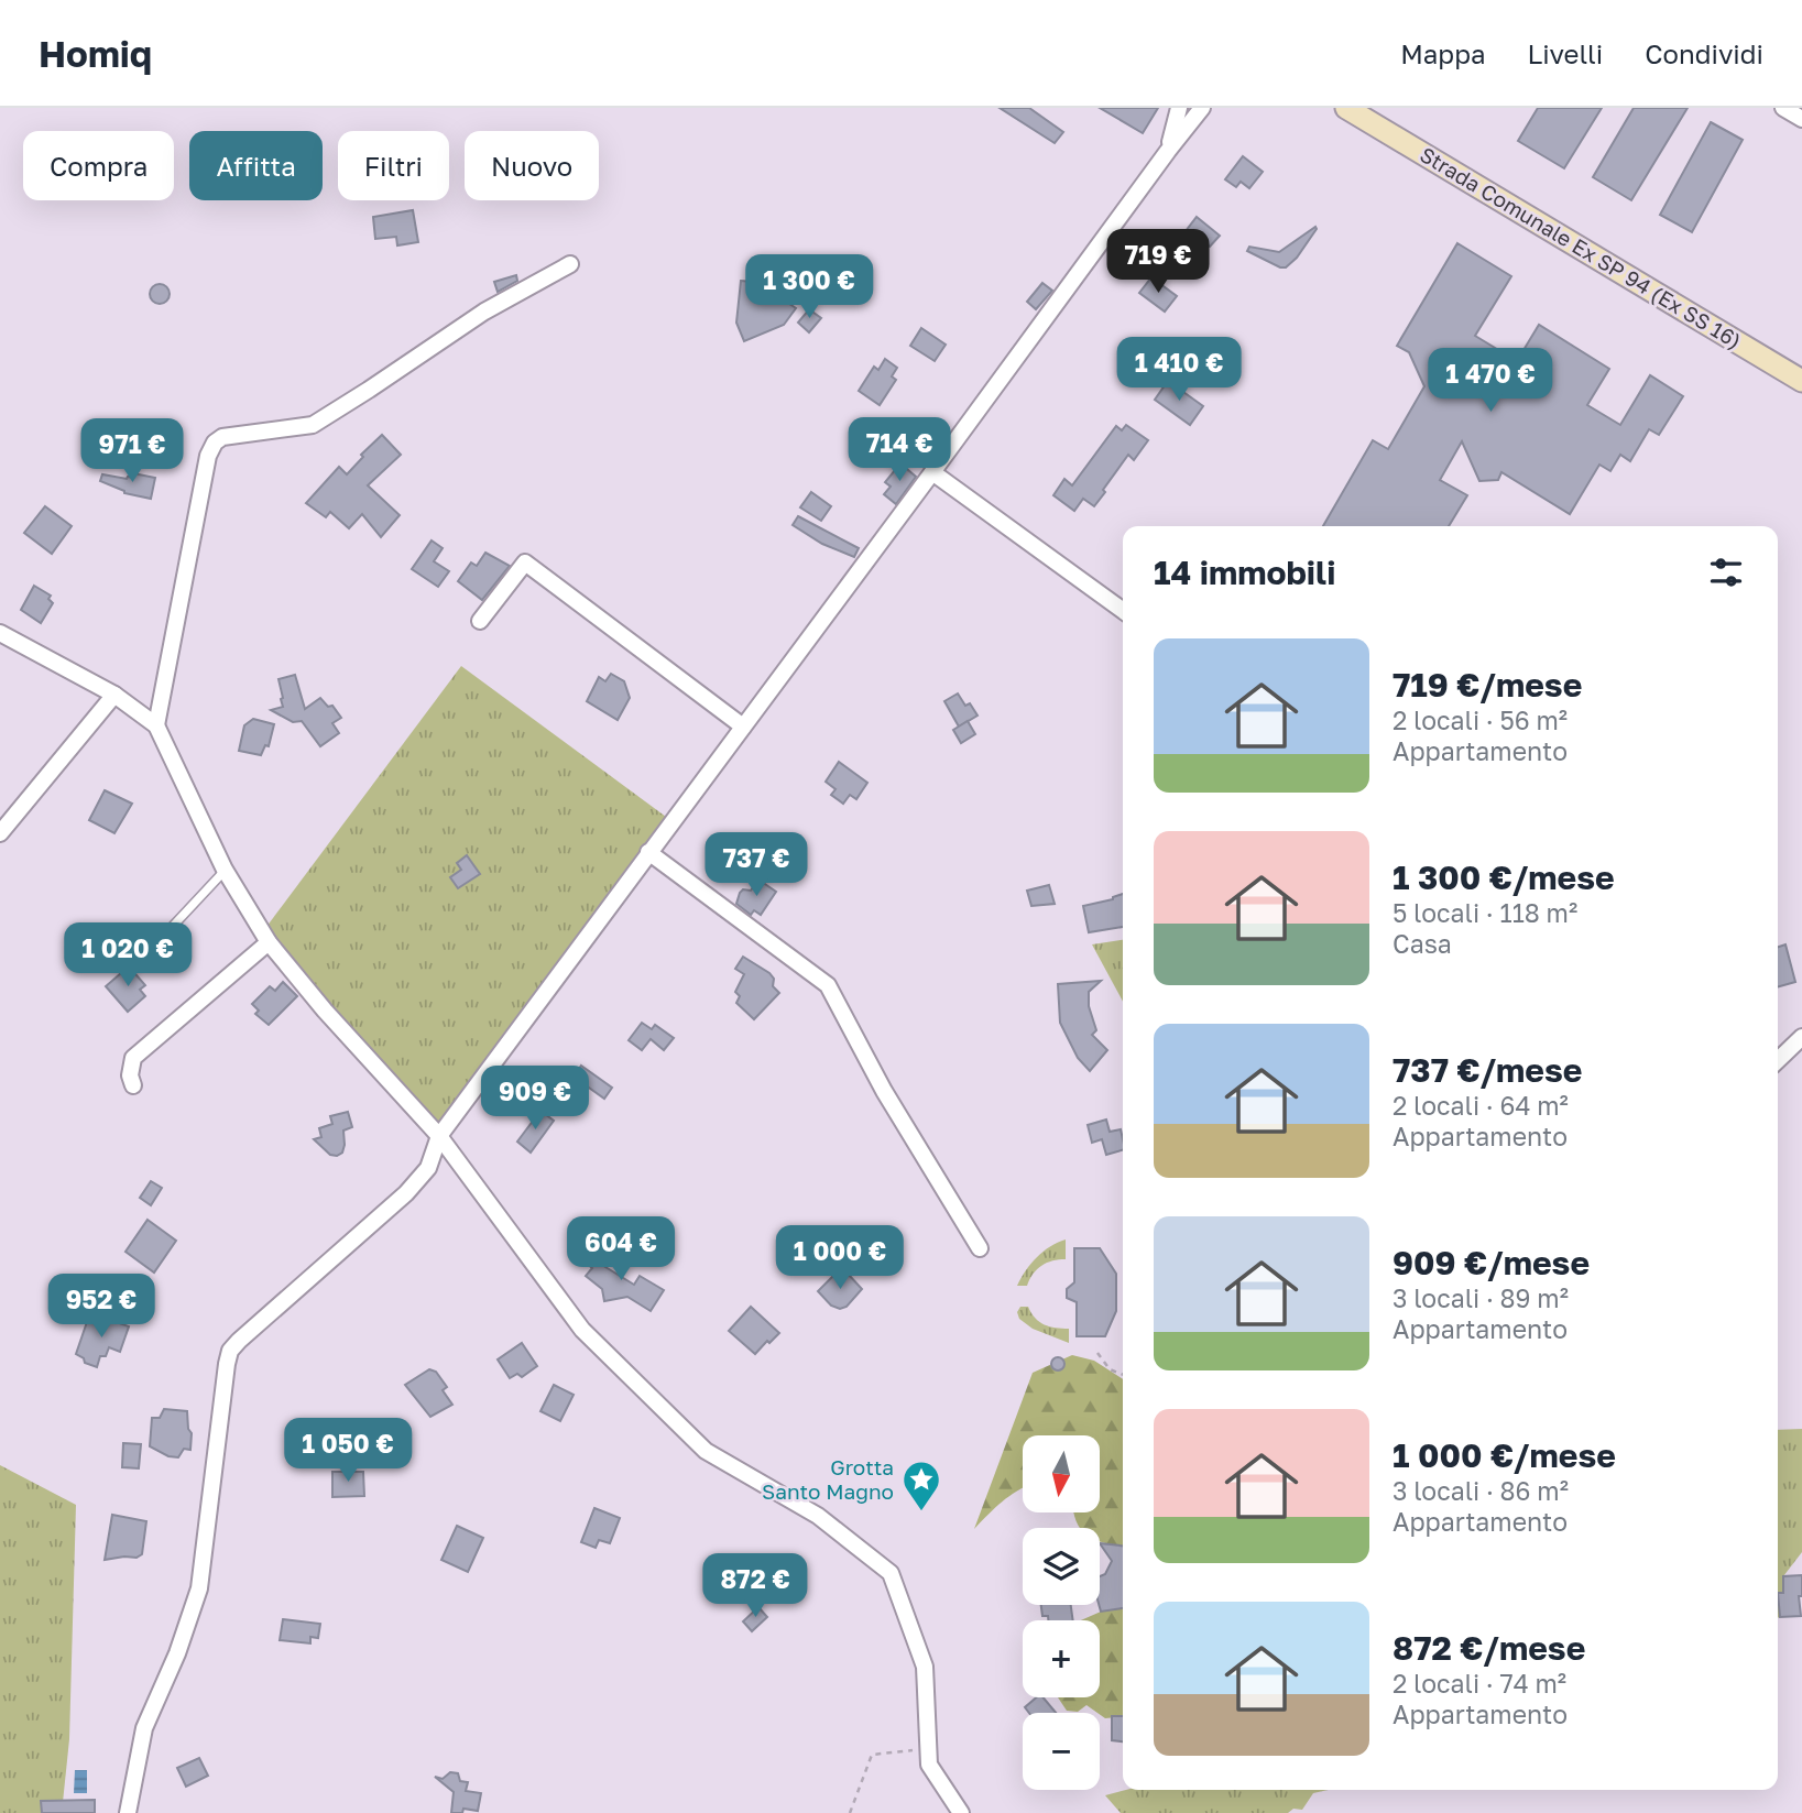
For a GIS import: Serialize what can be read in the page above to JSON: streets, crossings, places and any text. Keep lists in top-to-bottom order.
{
  "streets": {
    "main road": ["Strada Comunale Ex SP 94 (Ex SS 16)"]
  },
  "places": {
    "place": ["Grotta Santo Magno"]
  },
  "north": "bottom",
  "page": {
    "header": "Homiq",
    "nav": ["Mappa", "Livelli", "Condividi"],
    "chip": [
      "Compra",
      "Affitta",
      "Filtri",
      "Nuovo"
    ],
    "price": [
      "719 €",
      "1 300 €",
      "1 410 €",
      "1 470 €",
      "714 €",
      "971 €",
      "737 €",
      "1 020 €",
      "909 €",
      "604 €",
      "1 000 €",
      "952 €",
      "1 050 €",
      "872 €"
    ],
    "heading": "14 immobili",
    "list": [
      {
        "name": "719 €/mese",
        "note": "2 locali · 56 m² · Appartamento"
      },
      {
        "name": "1 300 €/mese",
        "note": "5 locali · 118 m² · Casa"
      },
      {
        "name": "737 €/mese",
        "note": "2 locali · 64 m² · Appartamento"
      },
      {
        "name": "909 €/mese",
        "note": "3 locali · 89 m² · Appartamento"
      },
      {
        "name": "1 000 €/mese",
        "note": "3 locali · 86 m² · Appartamento"
      },
      {
        "name": "872 €/mese",
        "note": "2 locali · 74 m² · Appartamento"
      }
    ],
    "map_buttons": ["+", "−"]
  }
}
